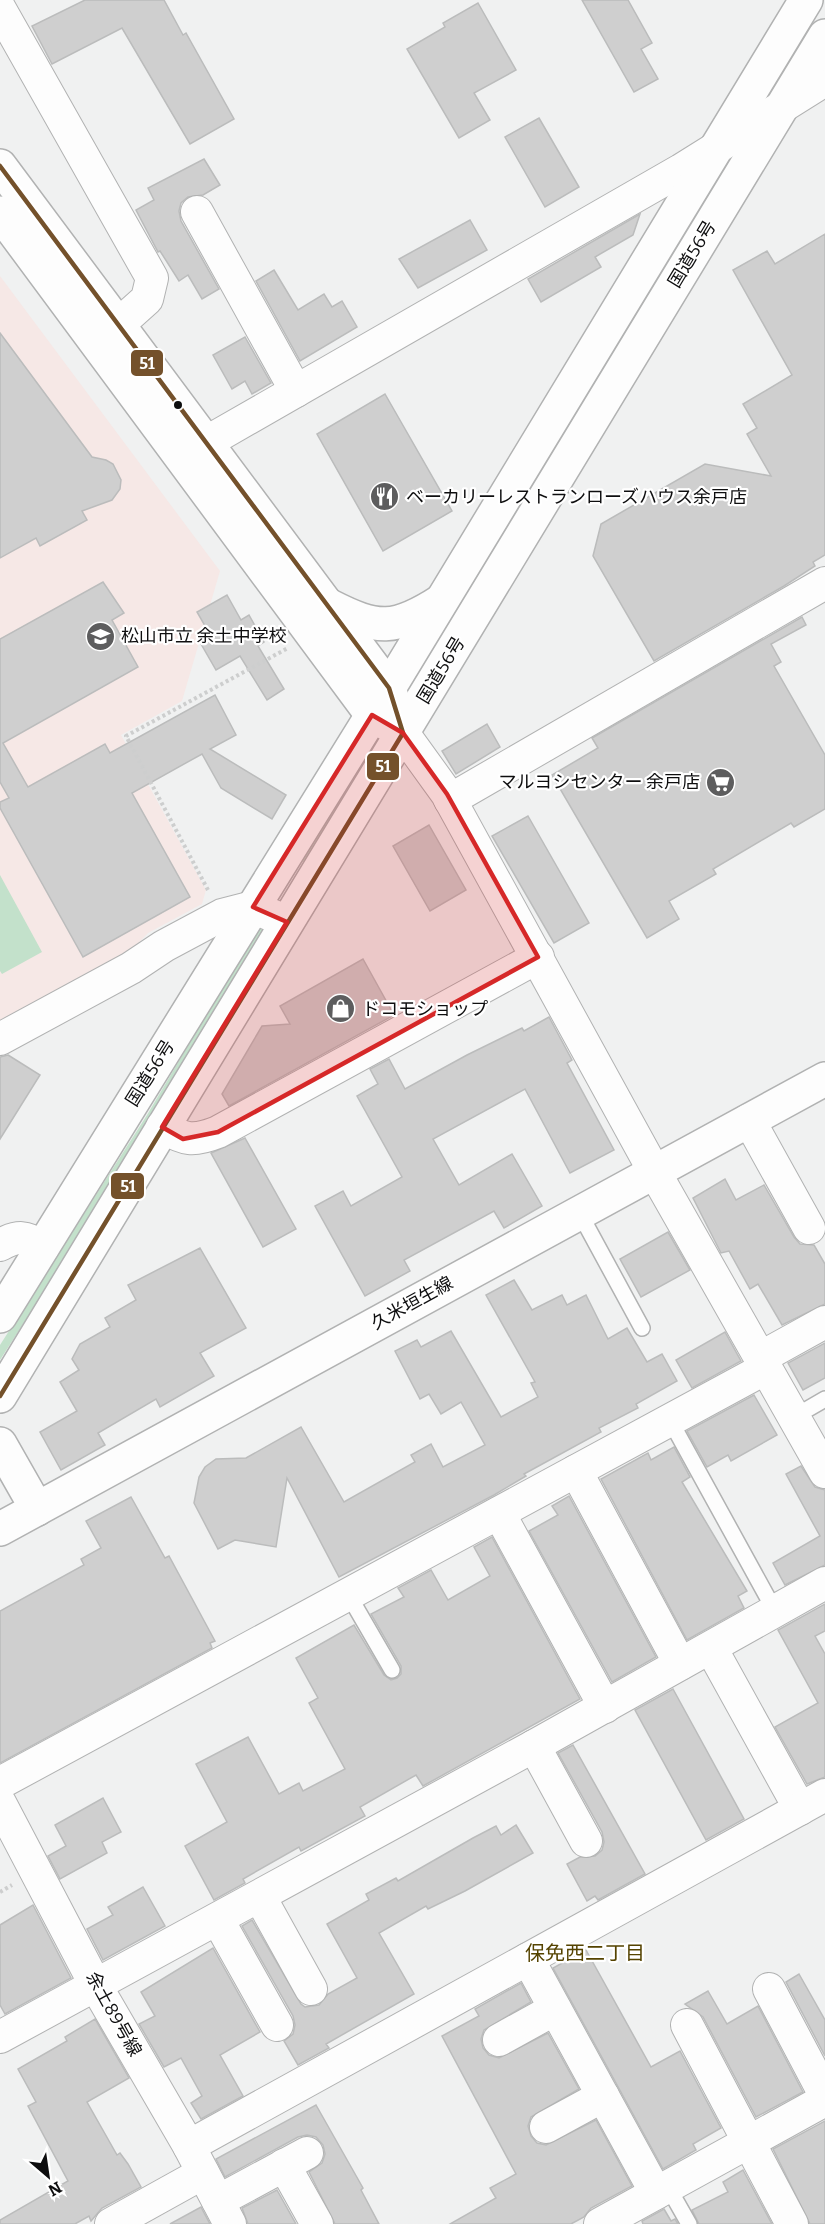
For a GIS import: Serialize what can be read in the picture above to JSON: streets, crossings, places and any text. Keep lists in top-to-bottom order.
{
  "streets": {
    "main road": ["国道56号", "久米垣生線"],
    "street": ["余土89号線"]
  },
  "districts": ["保免西二丁目"],
  "places": {
    "restaurant": ["ベーカリーレストランローズハウス余戸店"],
    "school or university": ["松山市立 余土中学校"],
    "supermarket": ["マルヨシセンター 余戸店"],
    "shop": ["ドコモショップ"]
  },
  "lines": ["transit line 51"],
  "north": "bottom right"
}
